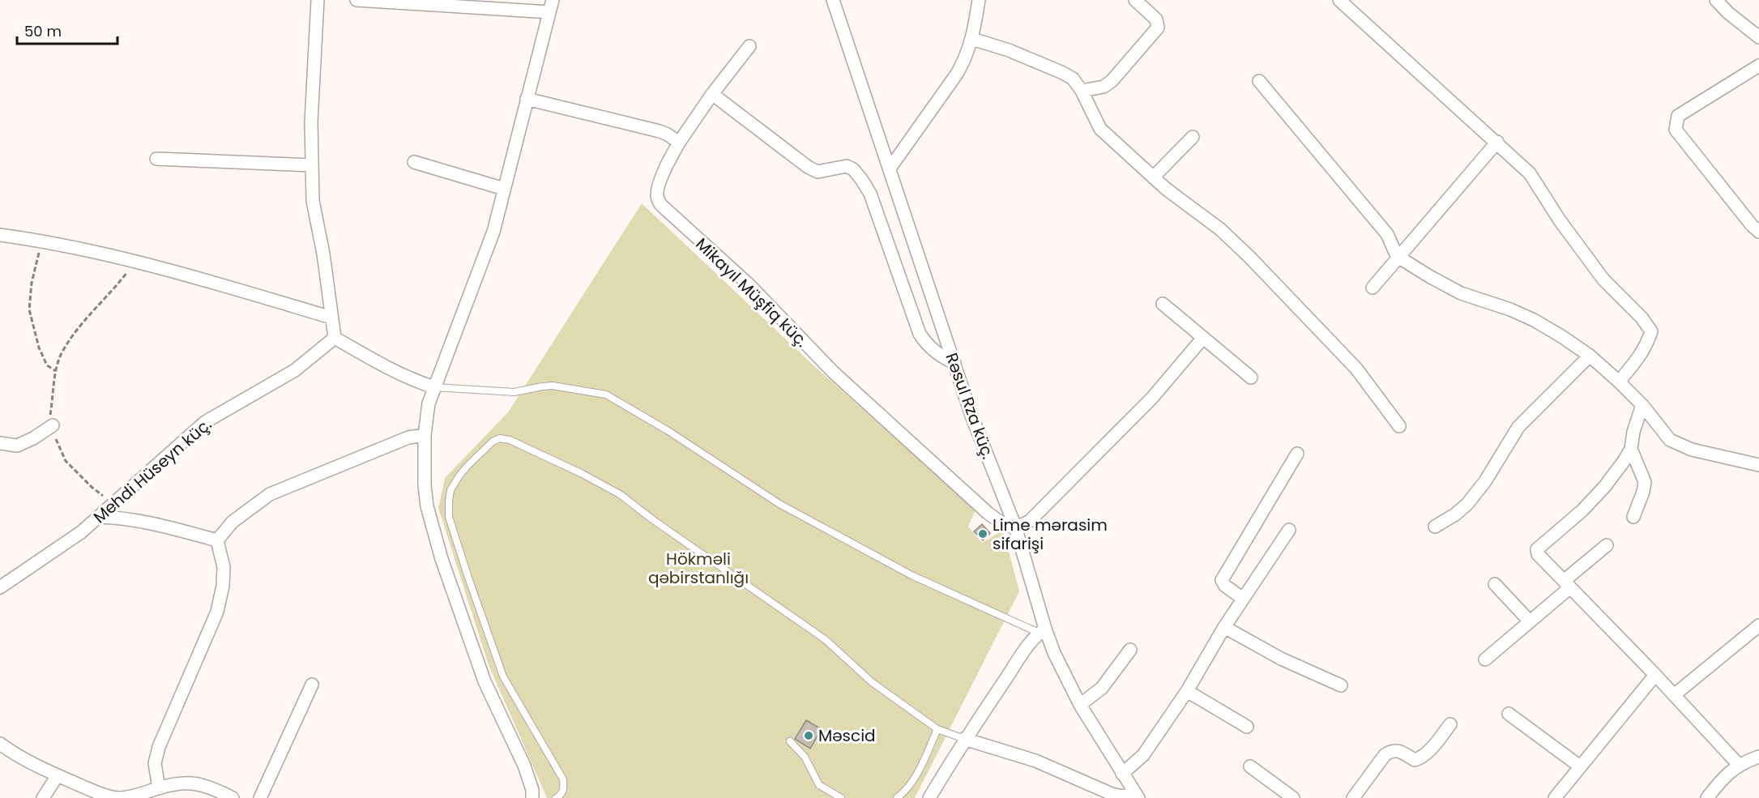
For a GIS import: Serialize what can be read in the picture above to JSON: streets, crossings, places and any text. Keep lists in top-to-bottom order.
{
  "streets": {
    "street": ["Mikayıl Müşfiq küç.", "Rəsul Rza küç.", "Mehdi Hüseyn küç."]
  },
  "crossings": [
    ["Mikayıl Müşfiq küç.", "Rəsul Rza küç."]
  ],
  "parks": ["Hökməli qəbirstanlığı"],
  "places": ["Lime mərasim sifarişi", "Məscid"],
  "scale_bar": "50 m"
}
